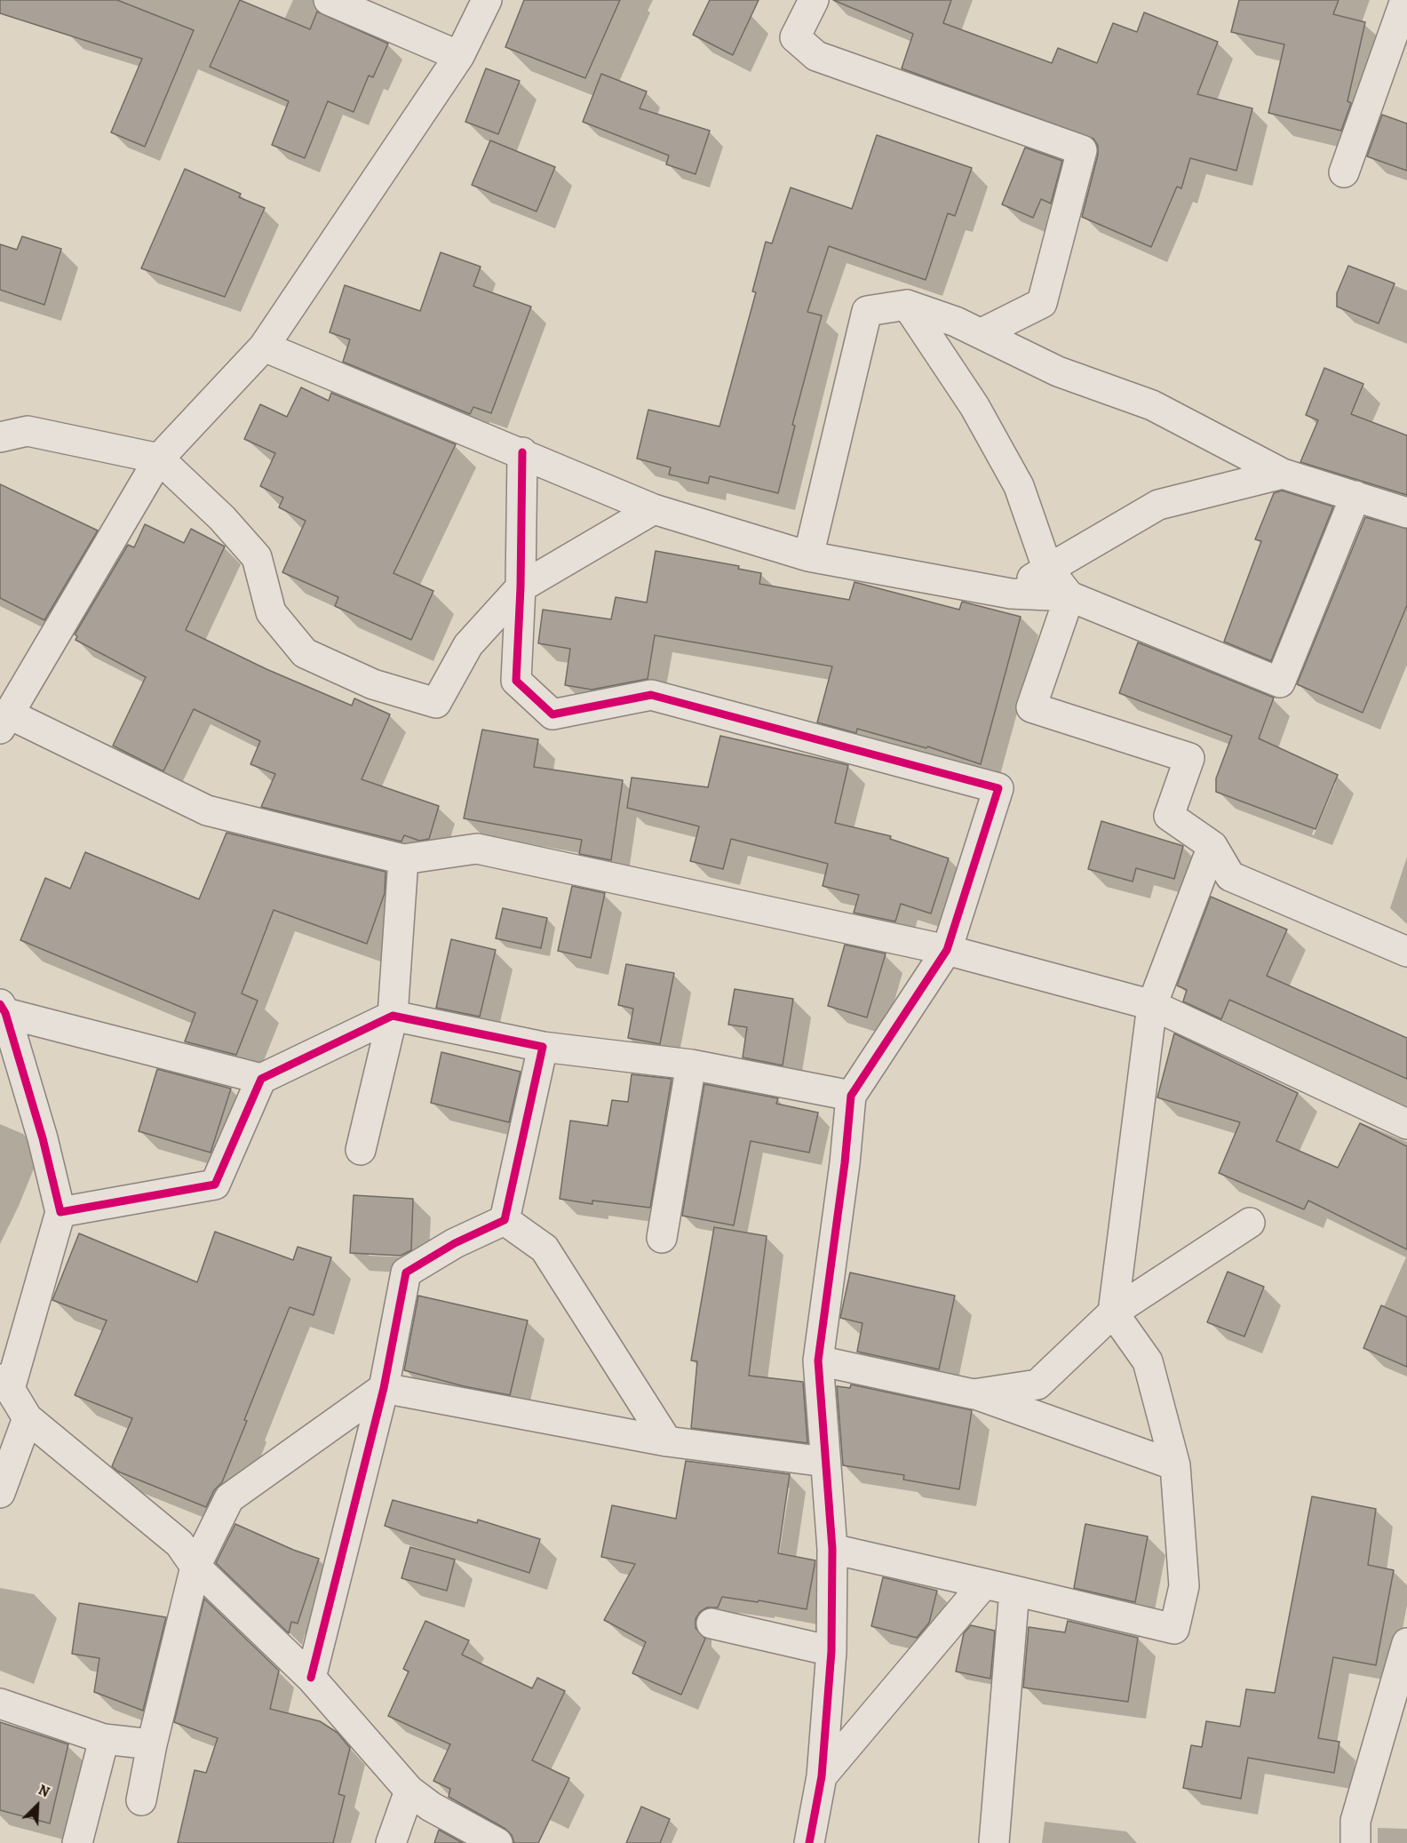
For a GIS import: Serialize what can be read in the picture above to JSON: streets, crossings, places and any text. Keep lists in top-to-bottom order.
{
  "north": "top right"
}
